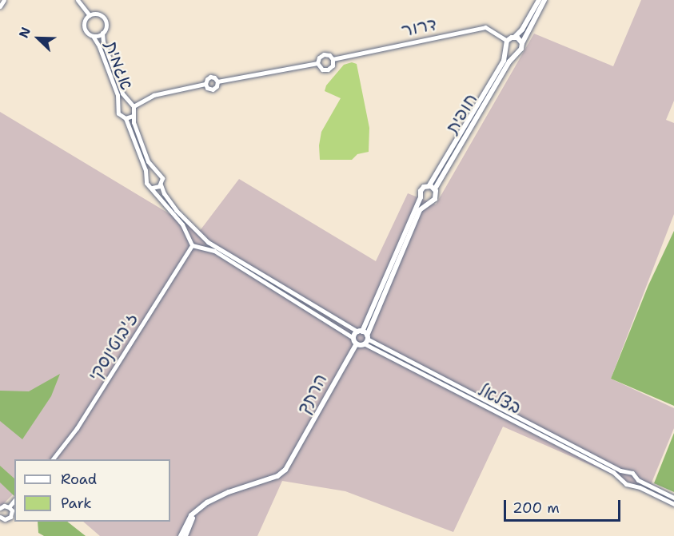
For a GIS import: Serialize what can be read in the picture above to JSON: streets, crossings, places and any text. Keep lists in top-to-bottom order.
{
  "streets": {
    "main road": ["חופית", "הרתך"],
    "street": [
      "דרור",
      "אגמית",
      "ז'בוטינסקי",
      "בצלאל"
    ]
  },
  "crossings": [
    ["דרור", "חופית"],
    ["ז'בוטינסקי", "בצלאל"],
    ["הרתך", "בצלאל"]
  ],
  "legend": ["Road", "Park"],
  "scale_bar": "200 m",
  "north": "top left"
}
